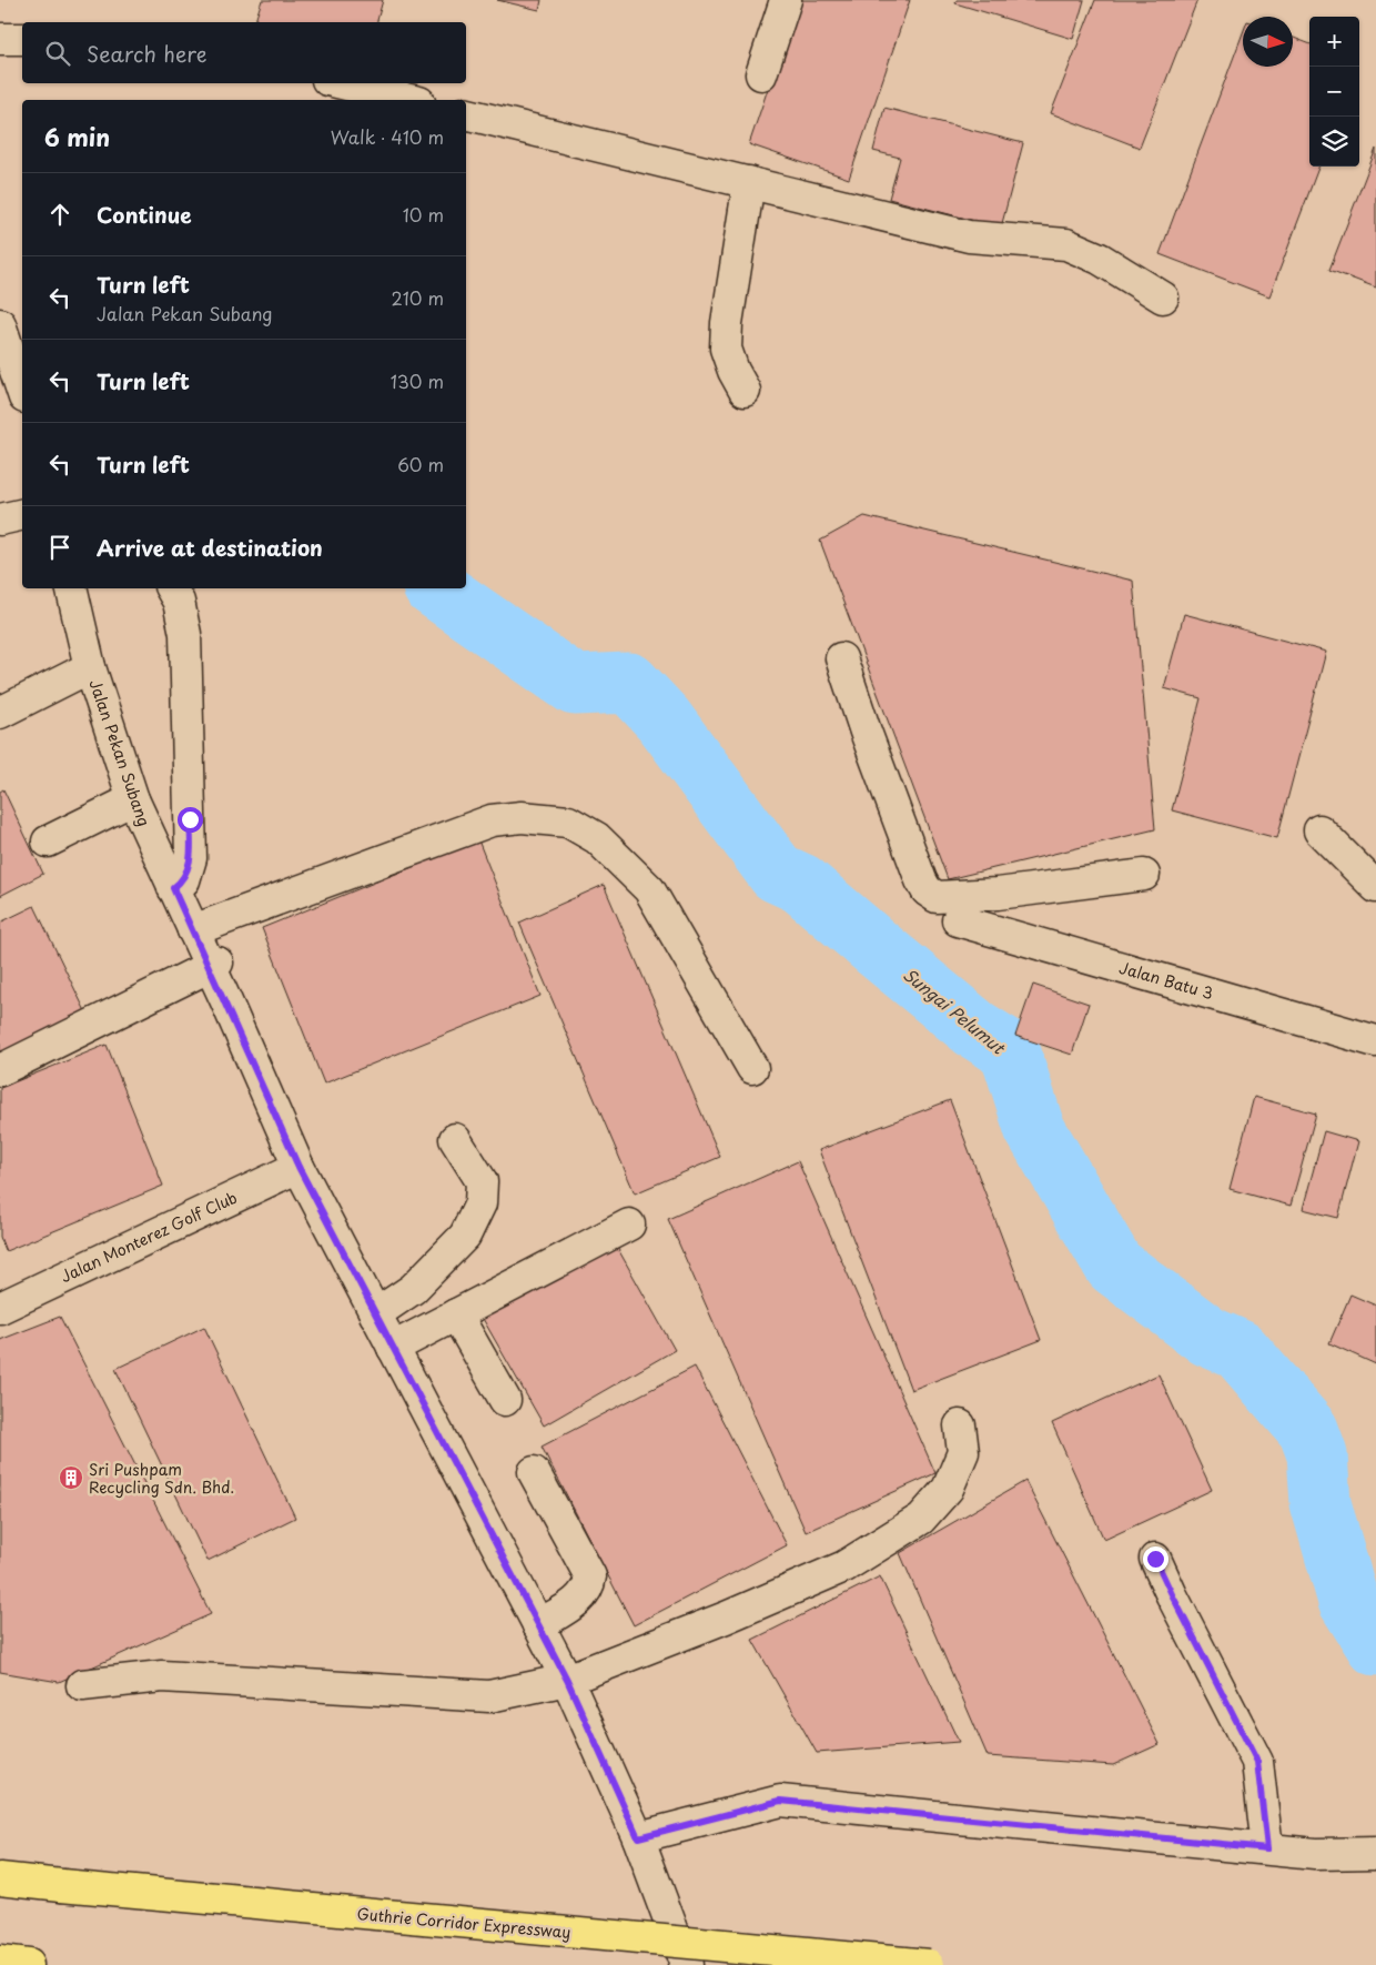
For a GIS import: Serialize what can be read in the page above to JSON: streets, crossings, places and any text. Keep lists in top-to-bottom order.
{
  "streets": {
    "highway": ["Guthrie Corridor Expressway"],
    "street": ["Jalan Pekan Subang", "Jalan Batu 3", "Jalan Monterez Golf Club"]
  },
  "crossings": [
    ["Jalan Pekan Subang", "Jalan Monterez Golf Club"]
  ],
  "water": ["Sungai Pelumut"],
  "places": {
    "building": ["Sri Pushpam Recycling Sdn. Bhd."]
  },
  "north": "right",
  "page": {
    "map_buttons": ["+", "−"],
    "search": "Search here",
    "heading": ["6 min", "Walk · 410 m"],
    "list": [
      ["Continue", "10 m"],
      ["Turn left", "Jalan Pekan Subang", "210 m"],
      ["Turn left", "130 m"],
      ["Turn left", "60 m"],
      "Arrive at destination"
    ]
  }
}
